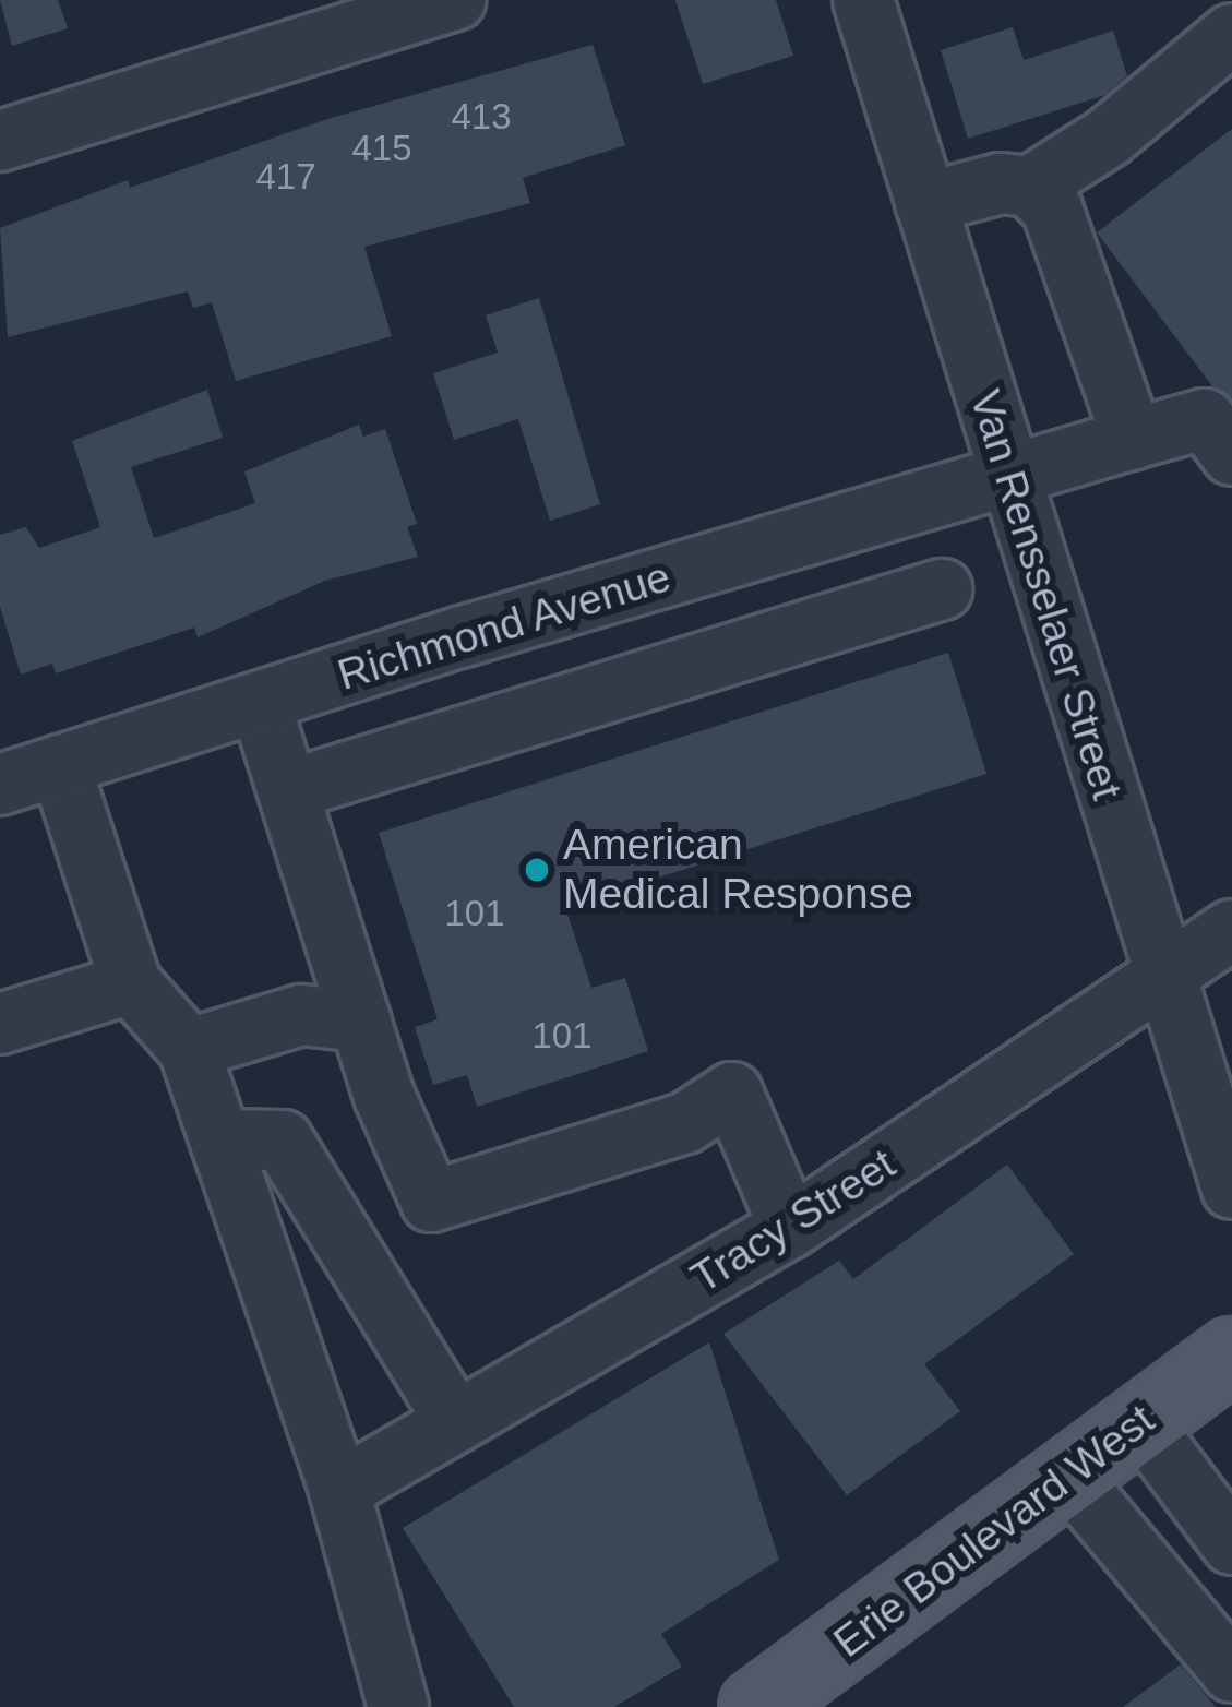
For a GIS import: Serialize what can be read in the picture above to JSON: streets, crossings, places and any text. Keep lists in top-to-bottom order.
{
  "streets": {
    "main road": ["Erie Boulevard West"],
    "street": ["Van Rensselaer Street", "Richmond Avenue", "Tracy Street"]
  },
  "crossings": [
    ["Van Rensselaer Street", "Richmond Avenue"],
    ["Van Rensselaer Street", "Tracy Street"]
  ],
  "places": ["American Medical Response"],
  "house_numbers": [
    "413",
    "415",
    "417",
    "101",
    "101"
  ]
}
